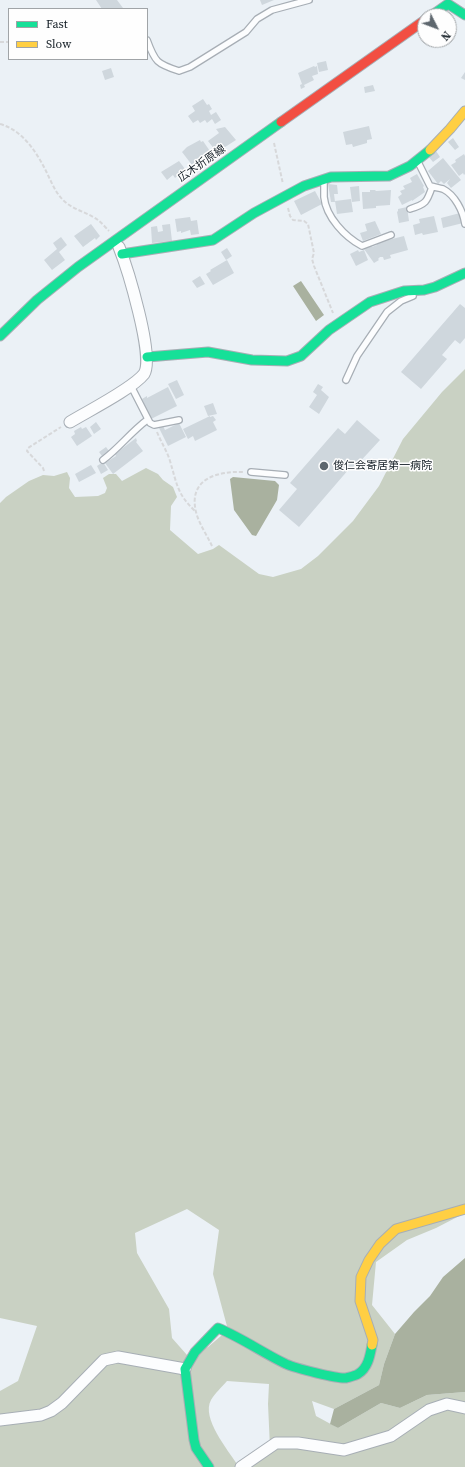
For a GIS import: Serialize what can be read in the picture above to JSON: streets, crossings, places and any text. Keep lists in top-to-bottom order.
{
  "streets": {
    "street": ["広木折原線"]
  },
  "places": ["俊仁会寄居第一病院"],
  "legend": ["Fast", "Slow"],
  "north": "bottom right"
}
